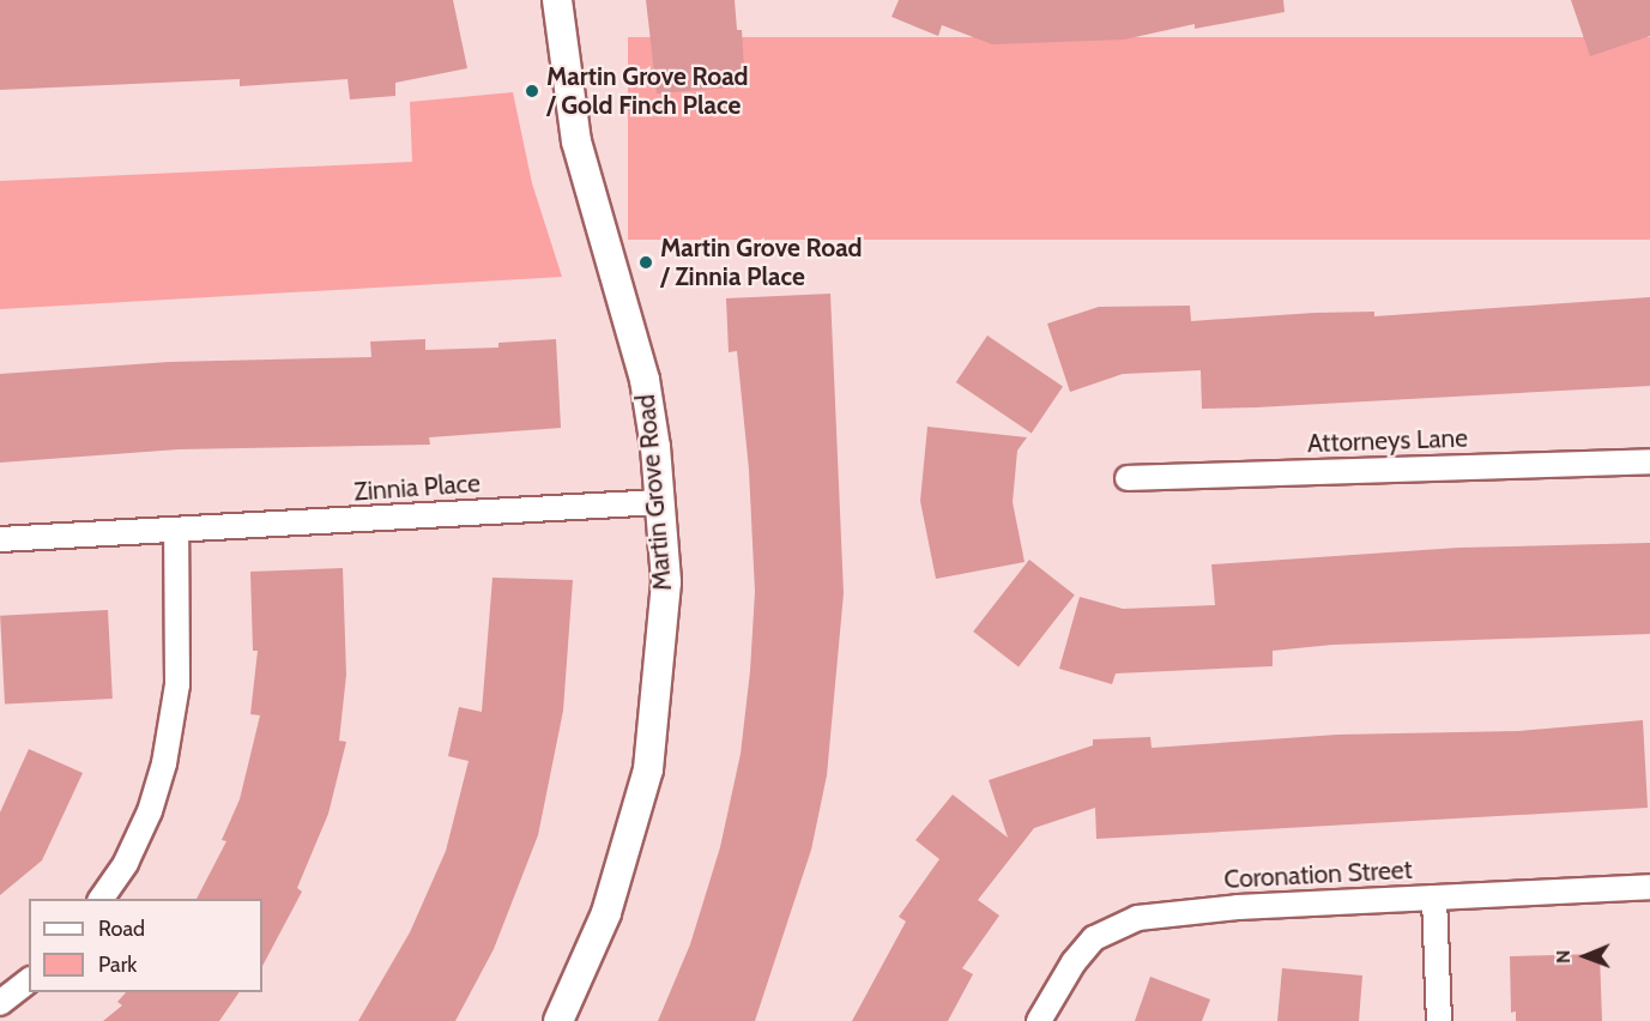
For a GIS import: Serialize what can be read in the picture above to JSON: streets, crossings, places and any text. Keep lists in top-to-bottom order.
{
  "streets": {
    "street": [
      "Attorneys Lane",
      "Zinnia Place",
      "Martin Grove Road",
      "Coronation Street"
    ]
  },
  "crossings": [
    ["Zinnia Place", "Martin Grove Road"]
  ],
  "places": ["Martin Grove Road / Gold Finch Place", "Martin Grove Road / Zinnia Place"],
  "legend": ["Road", "Park"],
  "north": "left"
}
